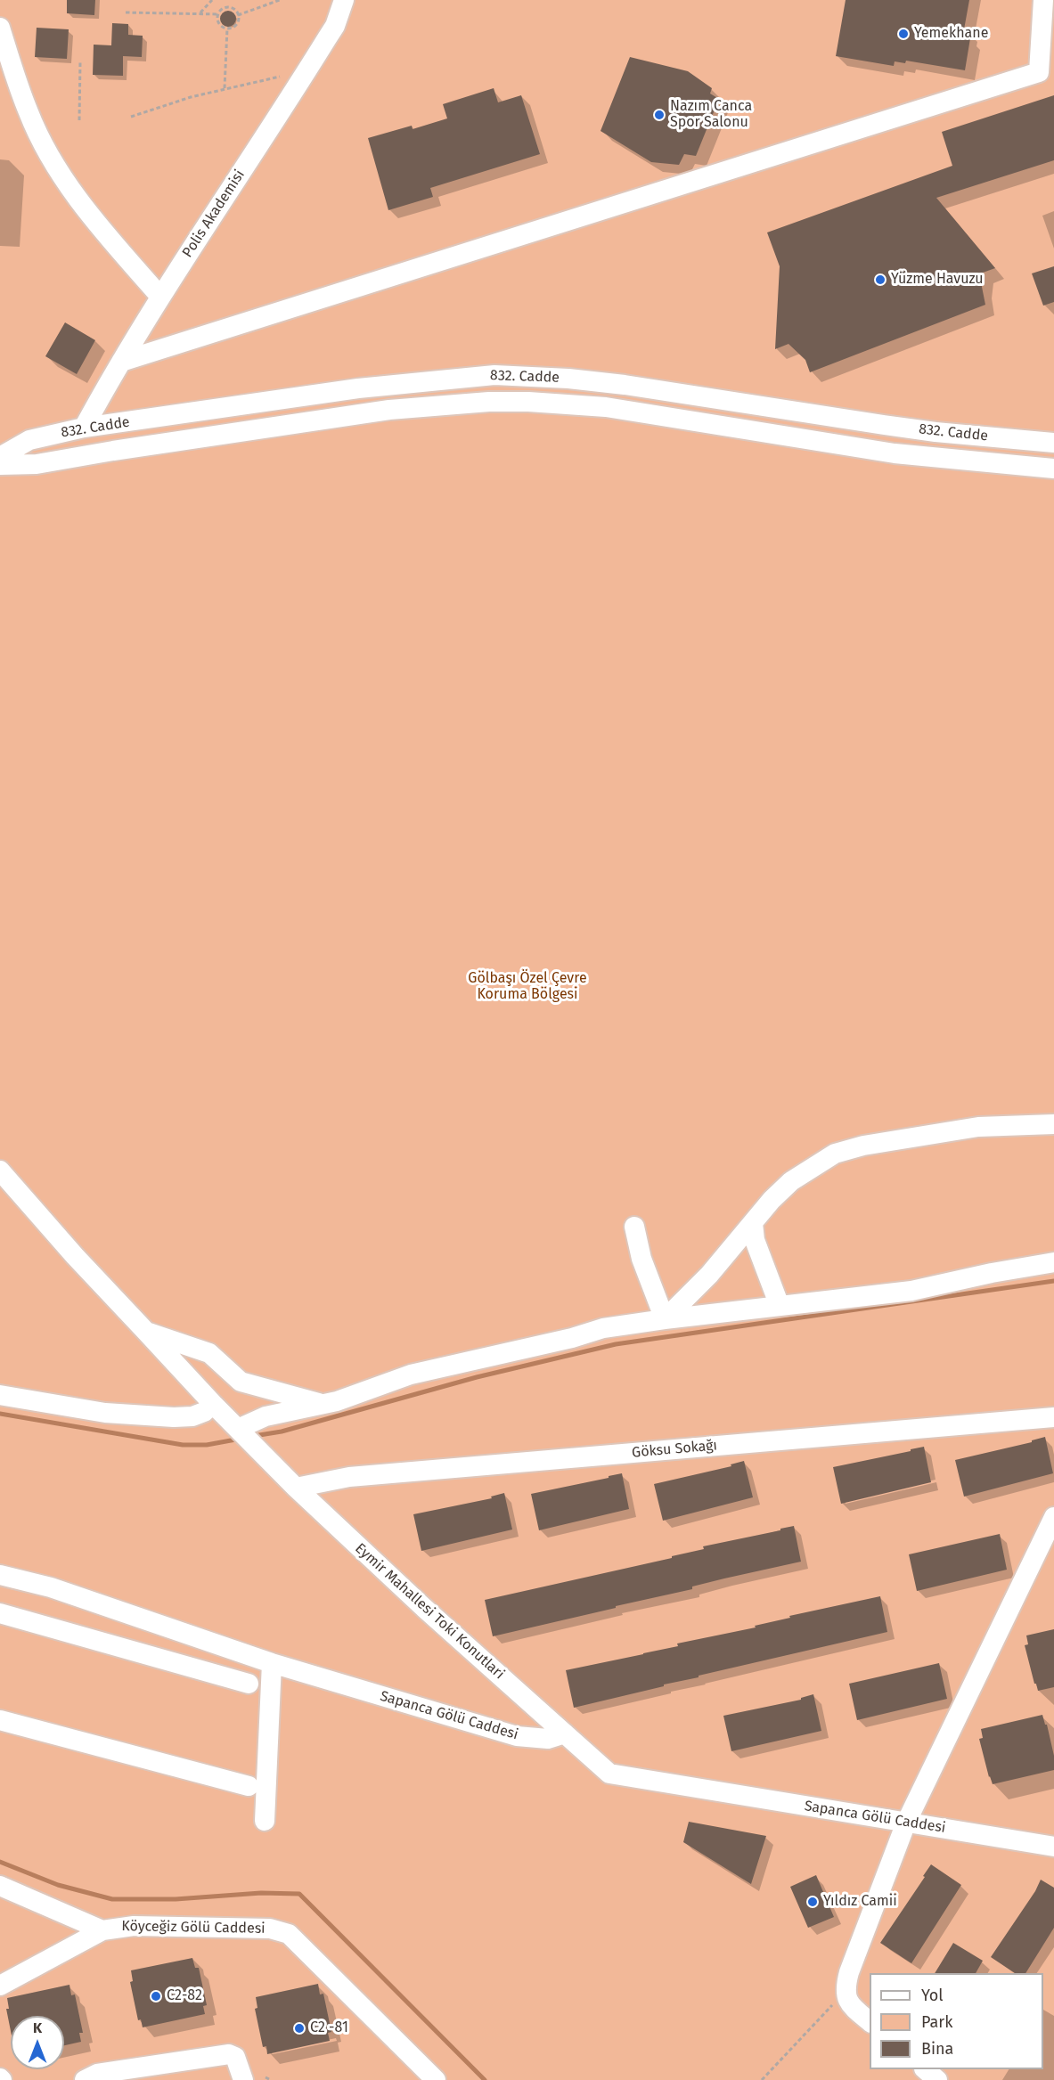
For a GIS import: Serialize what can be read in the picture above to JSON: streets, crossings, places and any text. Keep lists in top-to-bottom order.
{
  "streets": {
    "street": [
      "Polis Akademisi",
      "832. Cadde",
      "Göksu Sokağı",
      "Eymir Mahallesi Toki Konutlari",
      "Sapanca Gölü Caddesi",
      "Köyceğiz Gölü Caddesi"
    ]
  },
  "crossings": [
    ["Polis Akademisi", "832. Cadde"],
    ["Göksu Sokağı", "Eymir Mahallesi Toki Konutlari"],
    ["Eymir Mahallesi Toki Konutlari", "Sapanca Gölü Caddesi"]
  ],
  "parks": ["Gölbaşı Özel Çevre Koruma Bölgesi"],
  "places": [
    "Yemekhane",
    "Nazım Canca Spor Salonu",
    "Yüzme Havuzu",
    "Yıldız Camii",
    "C2-82",
    "C2 -81"
  ],
  "legend": ["Yol", "Park", "Bina"],
  "north": "top"
}
